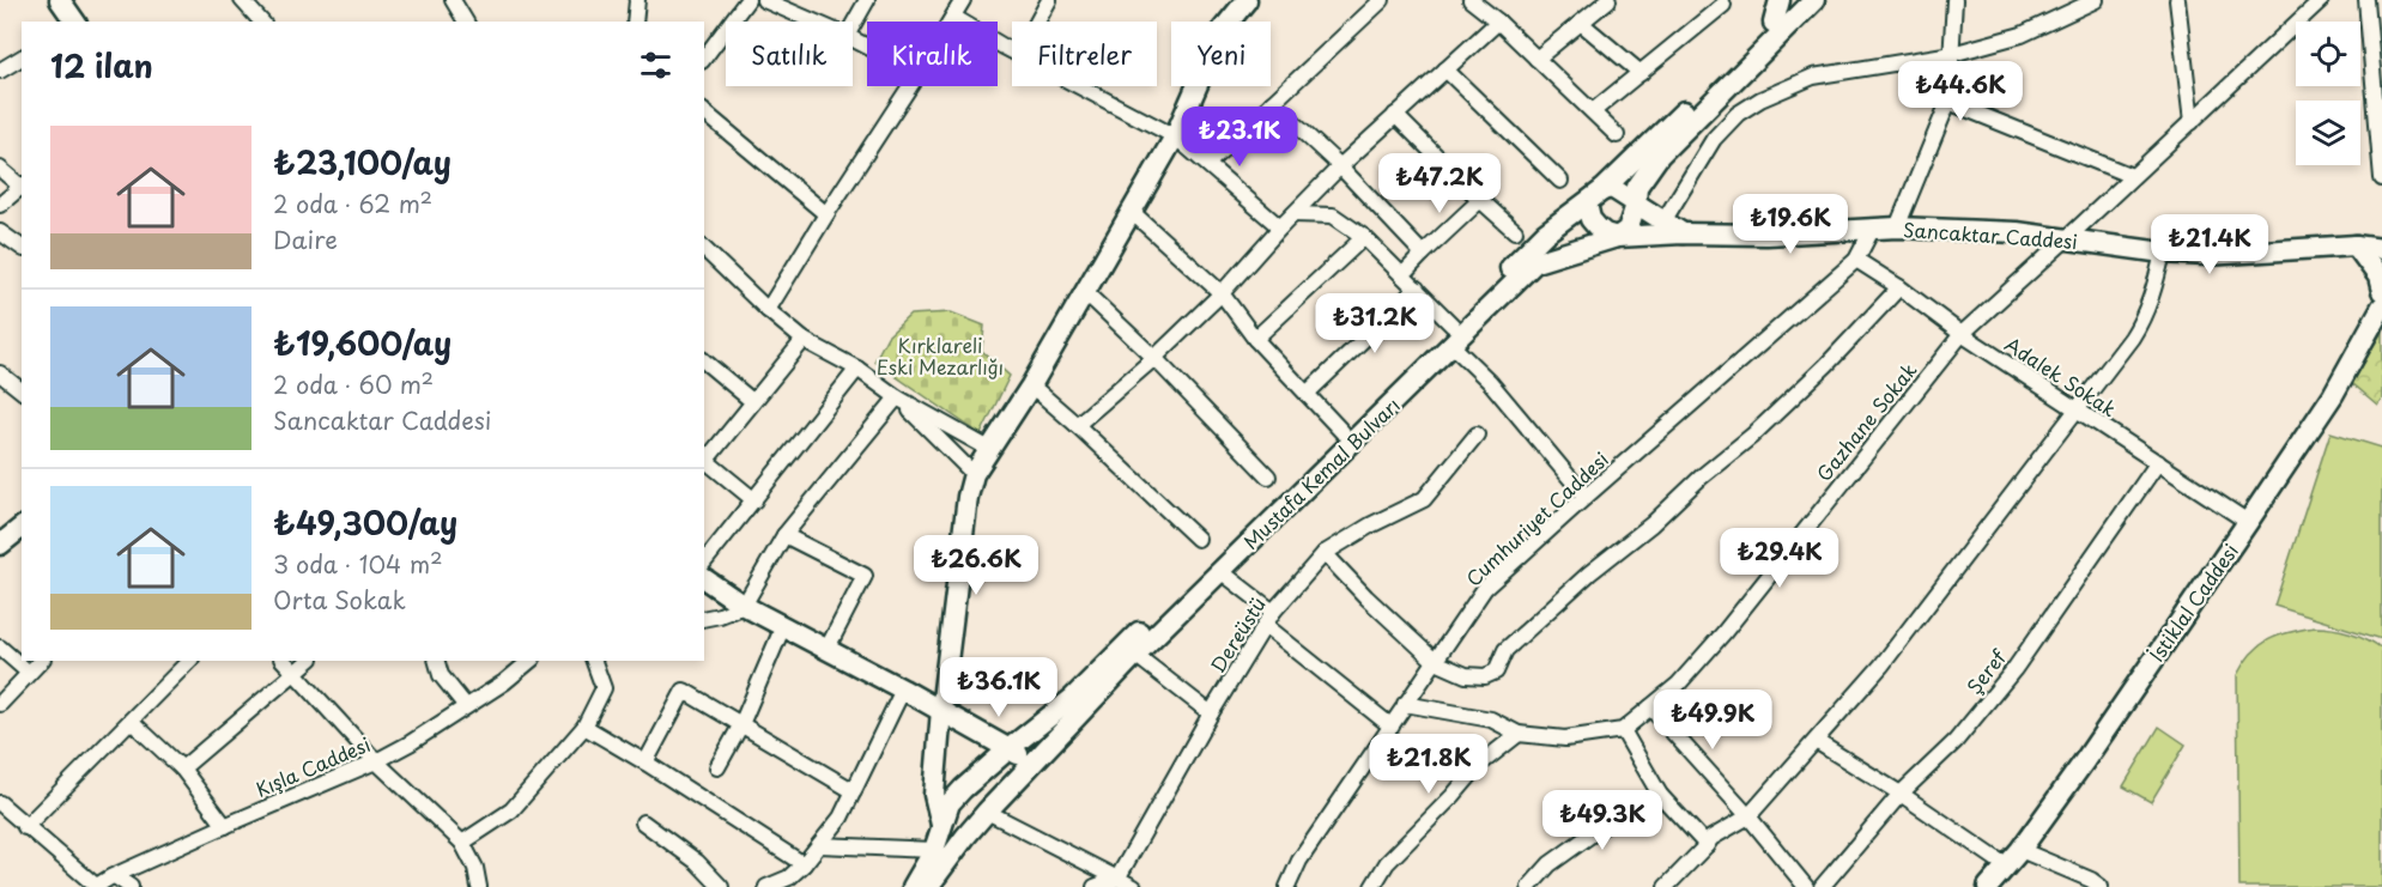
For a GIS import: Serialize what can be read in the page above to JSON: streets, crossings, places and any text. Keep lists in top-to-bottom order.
{
  "streets": {
    "main road": ["Sancaktar Caddesi", "Mustafa Kemal Bulvarı", "İstiklal Caddesi"],
    "street": [
      "Adalek Sokak",
      "Gazhane Sokak",
      "Cumhuriyet Caddesi",
      "Dereüstü",
      "Şeref",
      "Kışla Caddesi"
    ]
  },
  "crossings": [
    ["Sancaktar Caddesi", "Gazhane Sokak"],
    ["Sancaktar Caddesi", "Mustafa Kemal Bulvarı"],
    ["Sancaktar Caddesi", "Cumhuriyet Caddesi"],
    ["Adalek Sokak", "Gazhane Sokak"],
    ["Adalek Sokak", "Cumhuriyet Caddesi"],
    ["Adalek Sokak", "İstiklal Caddesi"],
    ["Adalek Sokak", "Şeref"]
  ],
  "parks": ["Kırklareli Eski Mezarlığı"],
  "page": {
    "chip": [
      "Satılık",
      "Kiralık",
      "Filtreler",
      "Yeni"
    ],
    "heading": "12 ilan",
    "price": [
      "₺44.6K",
      "₺23.1K",
      "₺47.2K",
      "₺19.6K",
      "₺21.4K",
      "₺31.2K",
      "₺29.4K",
      "₺26.6K",
      "₺36.1K",
      "₺49.9K",
      "₺21.8K",
      "₺49.3K"
    ],
    "list": [
      {
        "name": "₺23,100/ay",
        "note": "2 oda · 62 m² · Daire"
      },
      {
        "name": "₺19,600/ay",
        "note": "2 oda · 60 m² · Sancaktar Caddesi"
      },
      {
        "name": "₺49,300/ay",
        "note": "3 oda · 104 m² · Orta Sokak"
      }
    ]
  }
}
